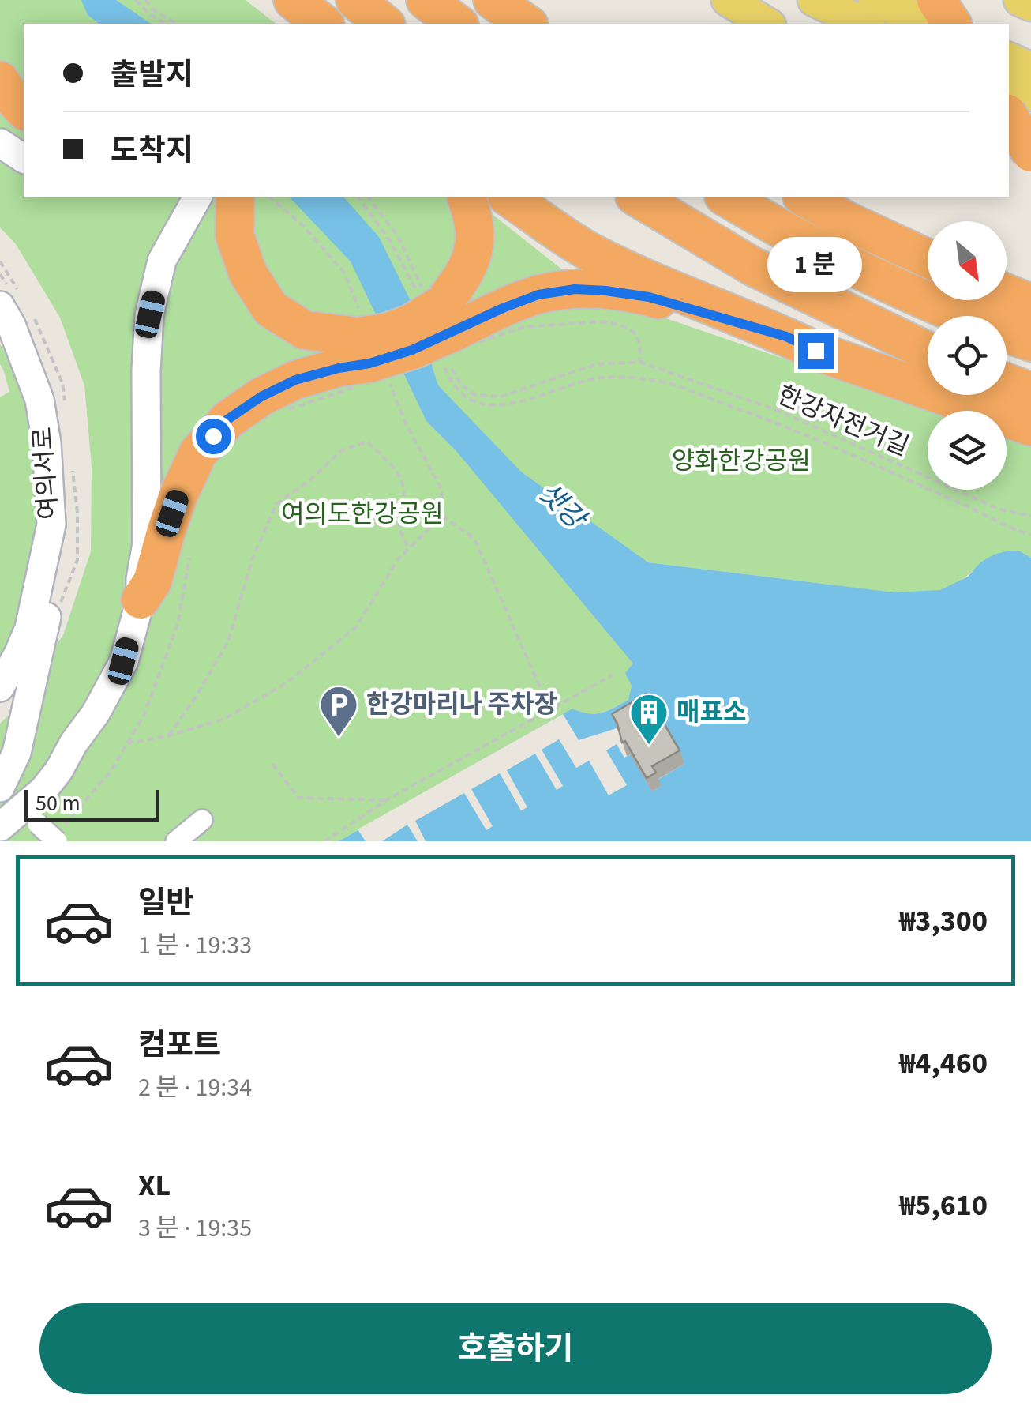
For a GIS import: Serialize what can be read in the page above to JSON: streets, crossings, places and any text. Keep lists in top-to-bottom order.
{
  "streets": {
    "main road": ["여의서로"],
    "path": ["한강자전거길"]
  },
  "water": ["샛강"],
  "parks": ["양화한강공원", "여의도한강공원"],
  "places": {
    "parking": ["한강마리나 주차장"],
    "building": ["매표소"]
  },
  "scale_bar": "50 m",
  "north": "bottom right",
  "page": {
    "banner": ["출발지", "도착지"],
    "bubble": "1 분",
    "scale": "50 m",
    "list": [
      {
        "name": "일반",
        "note": "1 분 · 19:33",
        "value": "₩3,300"
      },
      {
        "name": "컴포트",
        "note": "2 분 · 19:34",
        "value": "₩4,460"
      },
      {
        "name": "XL",
        "note": "3 분 · 19:35",
        "value": "₩5,610"
      }
    ],
    "buttons": "호출하기"
  }
}
